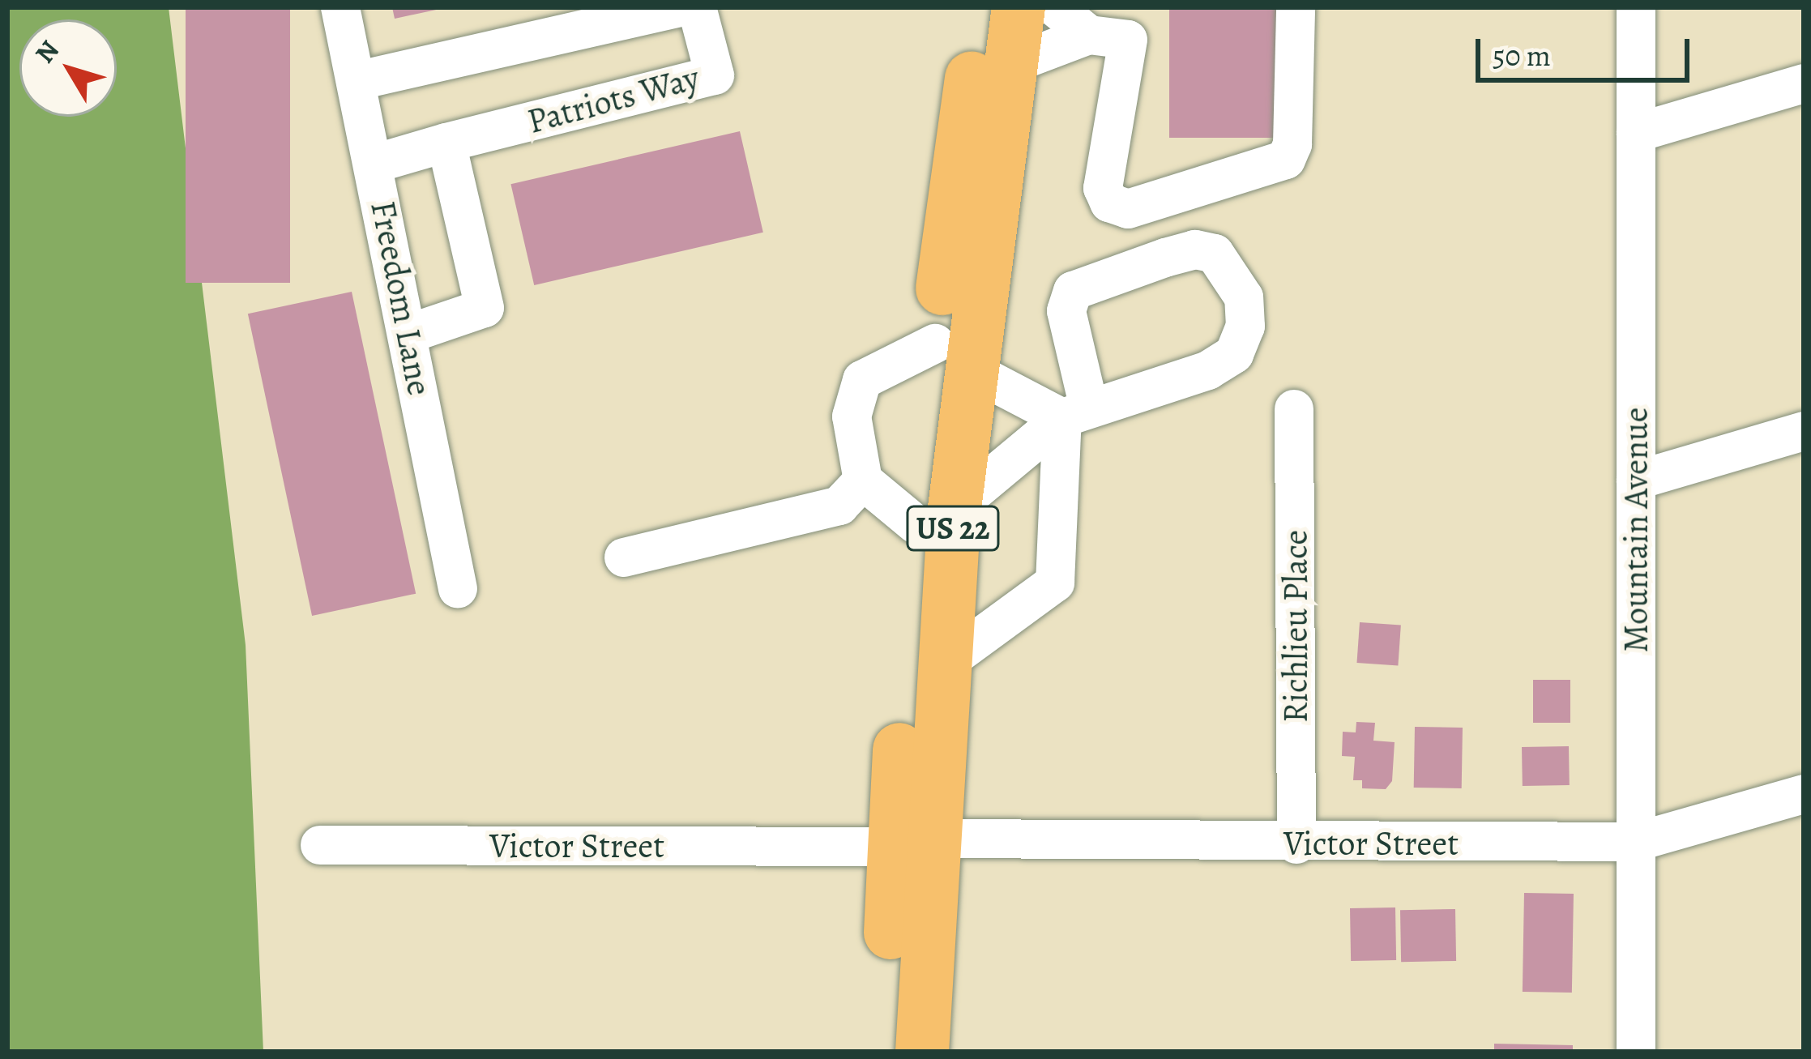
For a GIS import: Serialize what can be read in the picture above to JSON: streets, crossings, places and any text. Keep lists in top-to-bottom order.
{
  "streets": {
    "highway": ["US 22"],
    "street": [
      "Patriots Way",
      "Freedom Lane",
      "Mountain Avenue",
      "Richlieu Place",
      "Victor Street"
    ]
  },
  "crossings": [
    ["Patriots Way", "Freedom Lane"],
    ["US 22", "Victor Street"],
    ["Mountain Avenue", "Victor Street"],
    ["Richlieu Place", "Victor Street"]
  ],
  "scale_bar": "50 m",
  "north": "top left"
}
